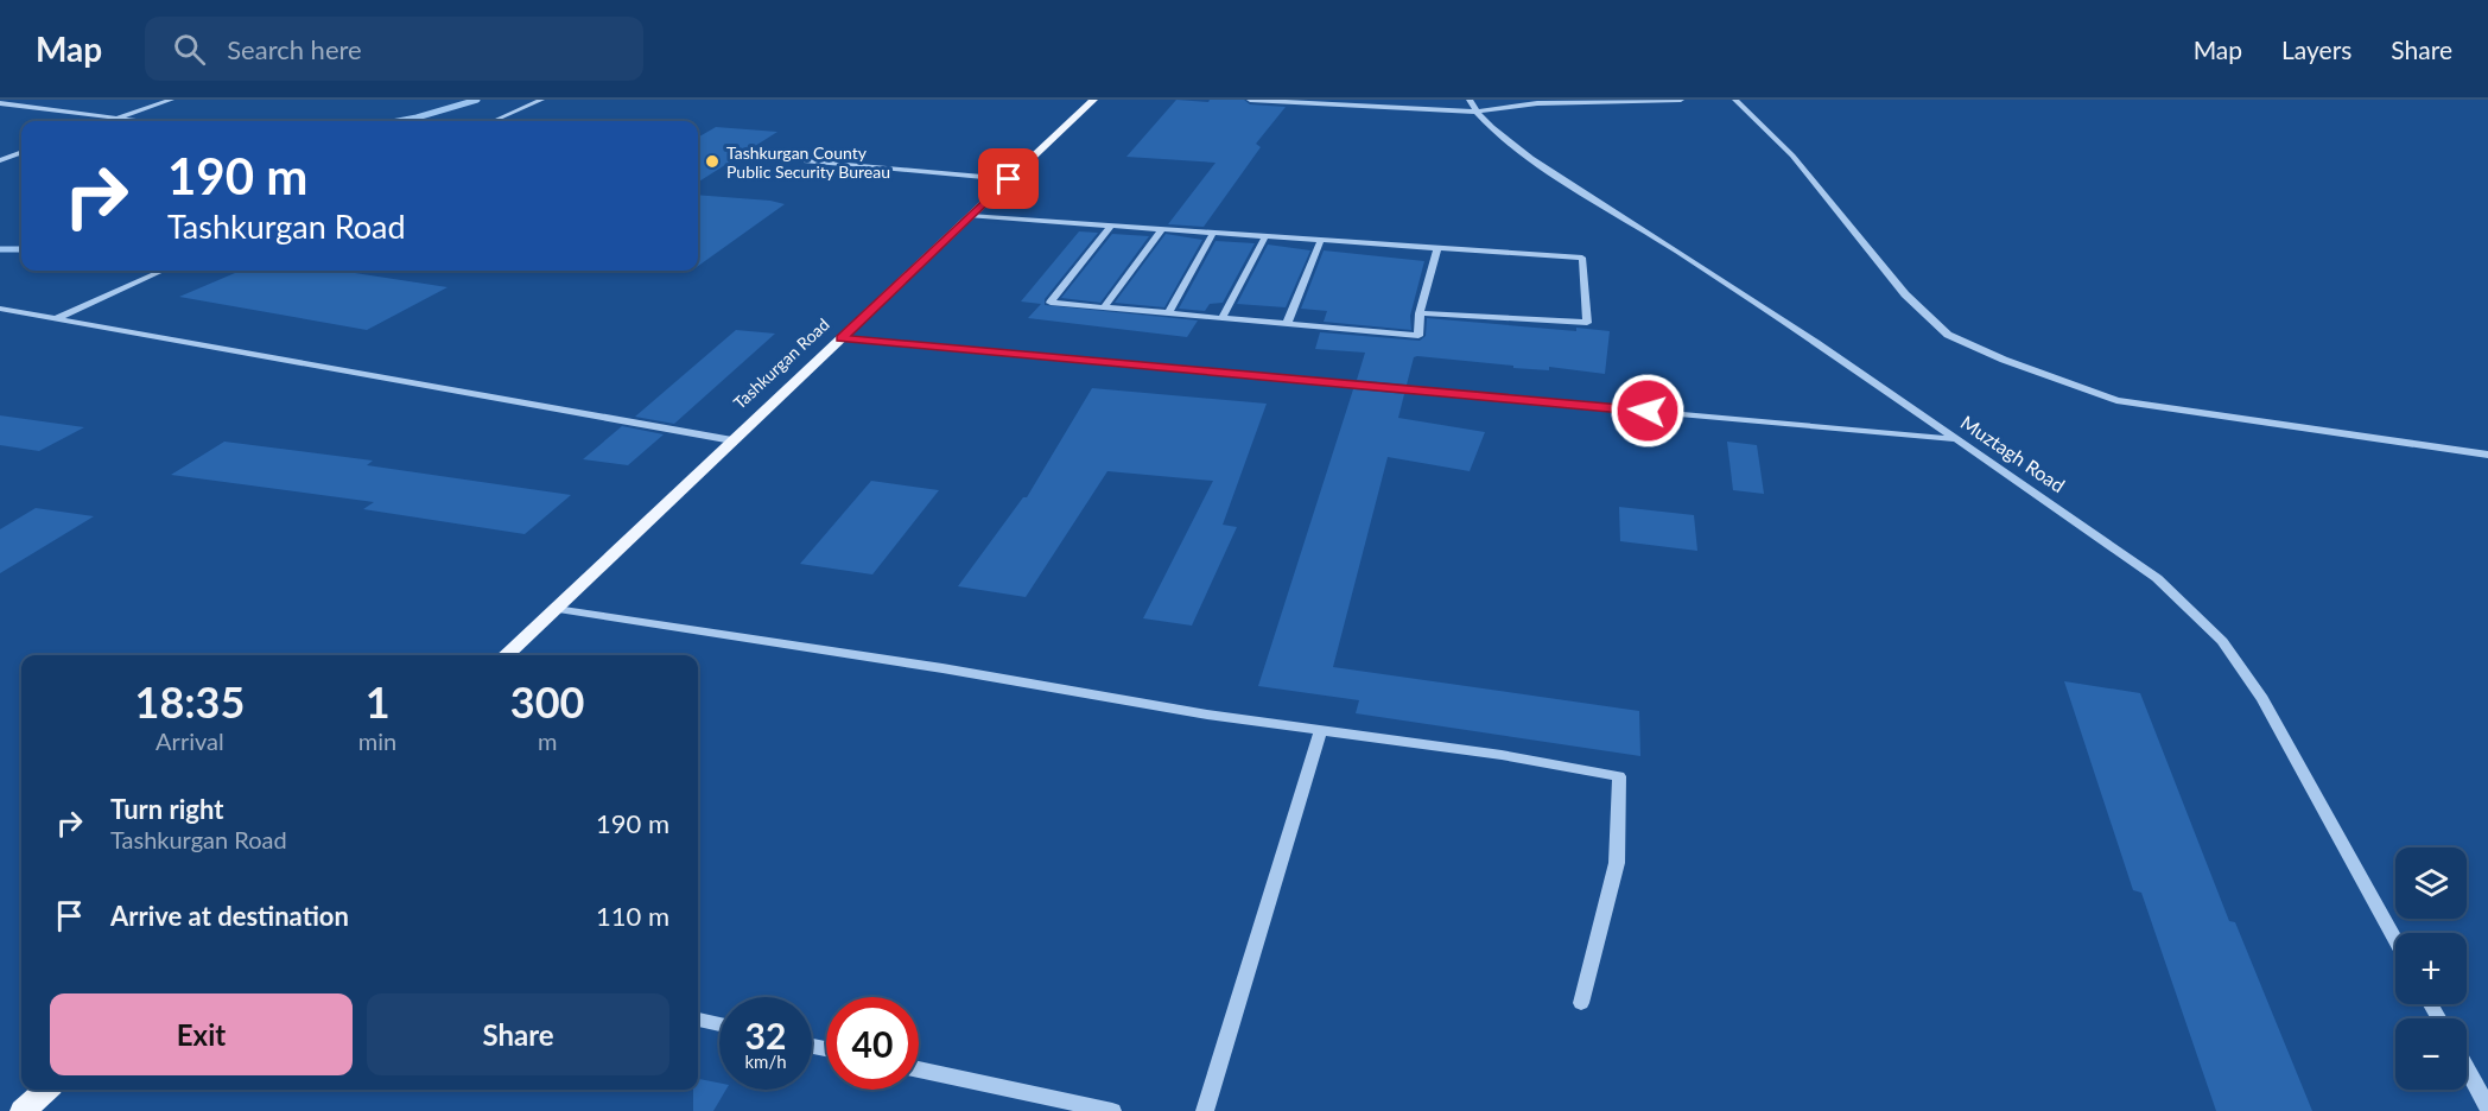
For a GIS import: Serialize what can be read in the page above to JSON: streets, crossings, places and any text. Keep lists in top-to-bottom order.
{
  "streets": {
    "main road": ["Tashkurgan Road"],
    "street": ["Muztagh Road"]
  },
  "places": ["Tashkurgan County Public Security Bureau"],
  "page": {
    "header": "Map",
    "search": "Search here",
    "nav": ["Map", "Layers", "Share"],
    "turn": ["190 m", "Tashkurgan Road"],
    "eta": [
      "18:35",
      "Arrival",
      "1",
      "min",
      "300",
      "m"
    ],
    "list": [
      {
        "name": "Turn right",
        "note": "Tashkurgan Road",
        "value": "190 m"
      },
      {
        "name": "Arrive at destination",
        "value": "110 m"
      }
    ],
    "map_buttons": ["+", "−"],
    "buttons": ["Exit", "Share"],
    "speed": "32 km/h",
    "limit": "40"
  }
}
